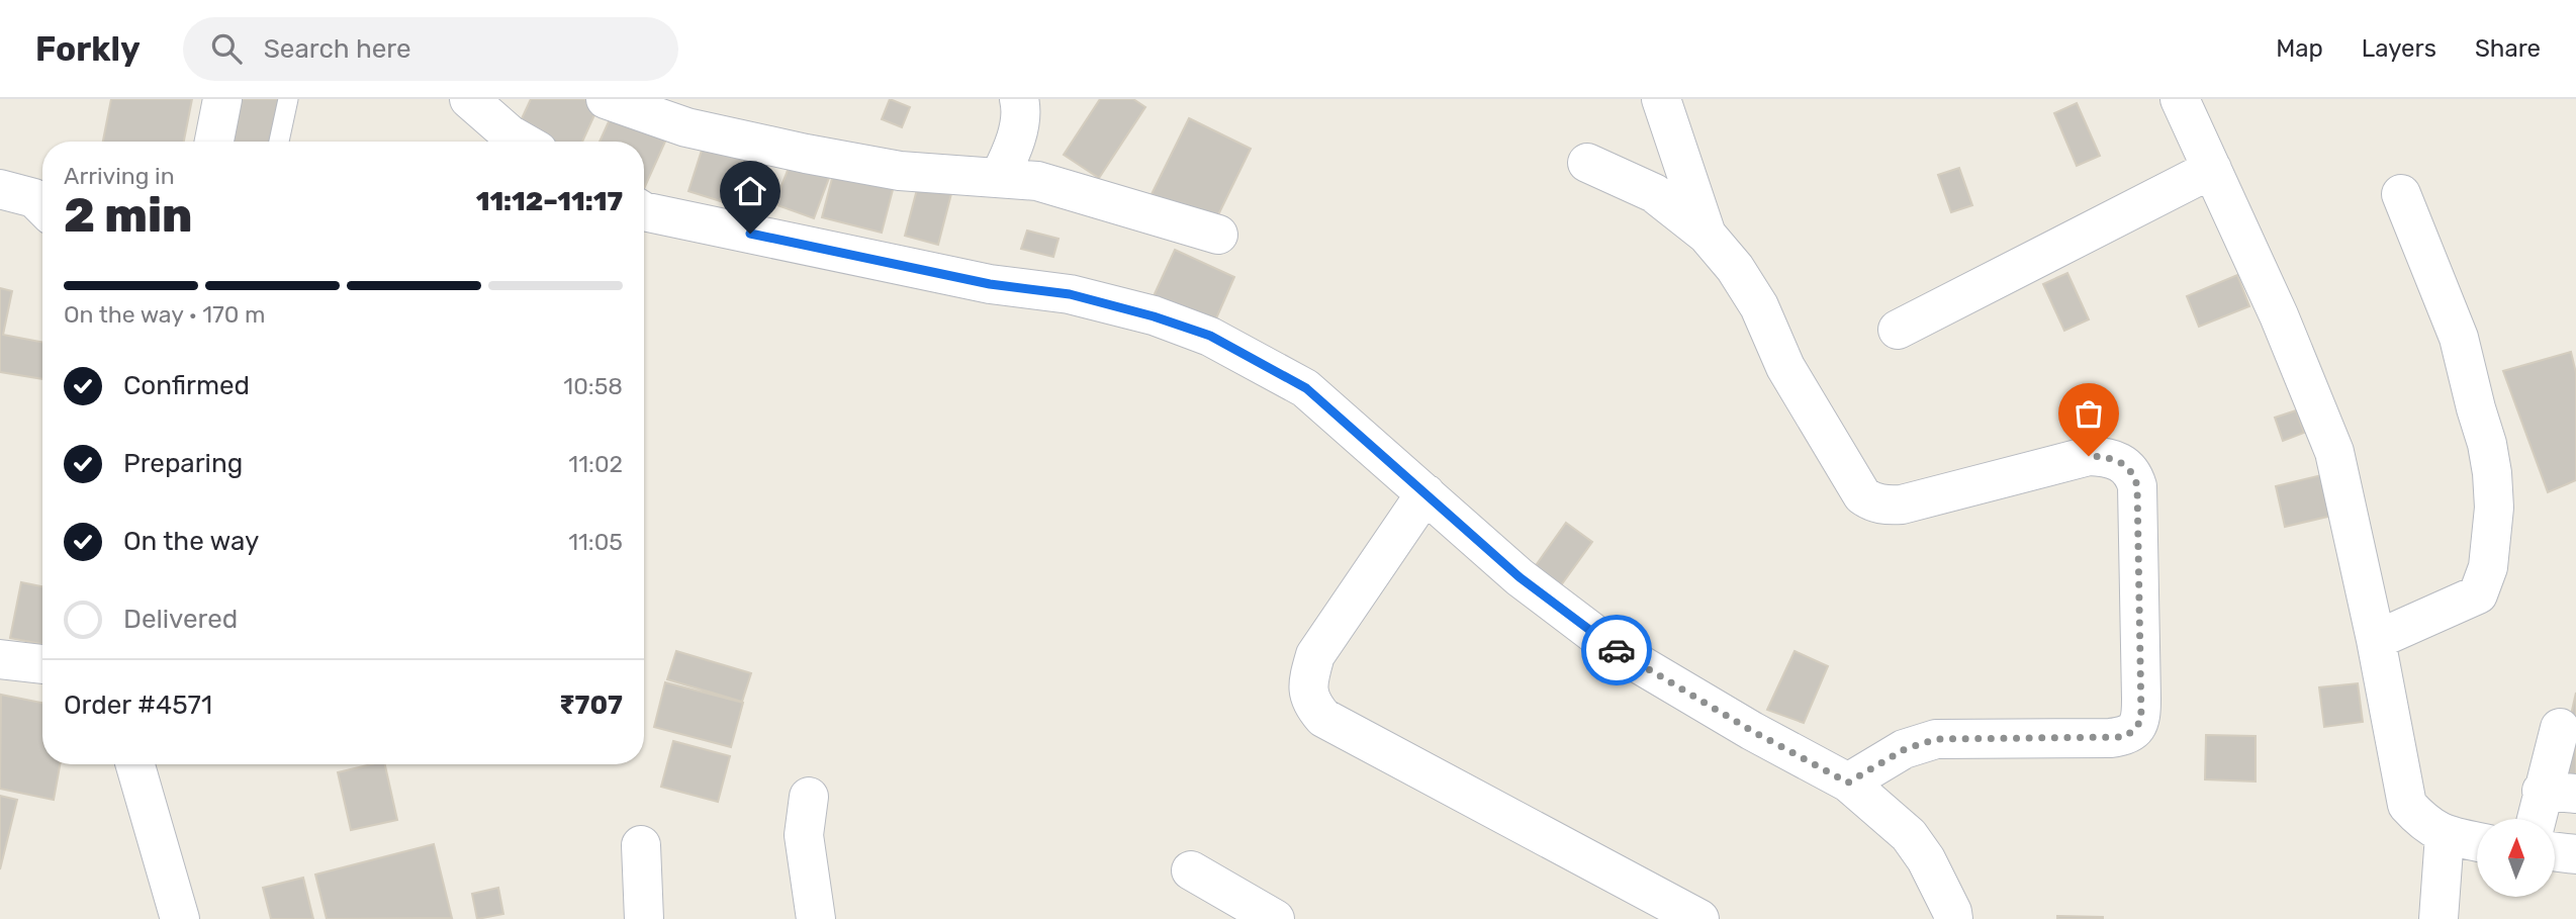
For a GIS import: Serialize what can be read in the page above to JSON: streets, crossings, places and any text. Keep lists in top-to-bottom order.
{
  "north": "top",
  "page": {
    "header": "Forkly",
    "search": "Search here",
    "nav": ["Map", "Layers", "Share"],
    "heading": ["2 min", "Arriving in", "11:12–11:17"],
    "panel": ["Order #4571", "₹707"],
    "bar": "On the way · 170 m",
    "list": [
      ["Confirmed", "10:58"],
      ["Preparing", "11:02"],
      ["On the way", "11:05"],
      "Delivered"
    ]
  }
}
